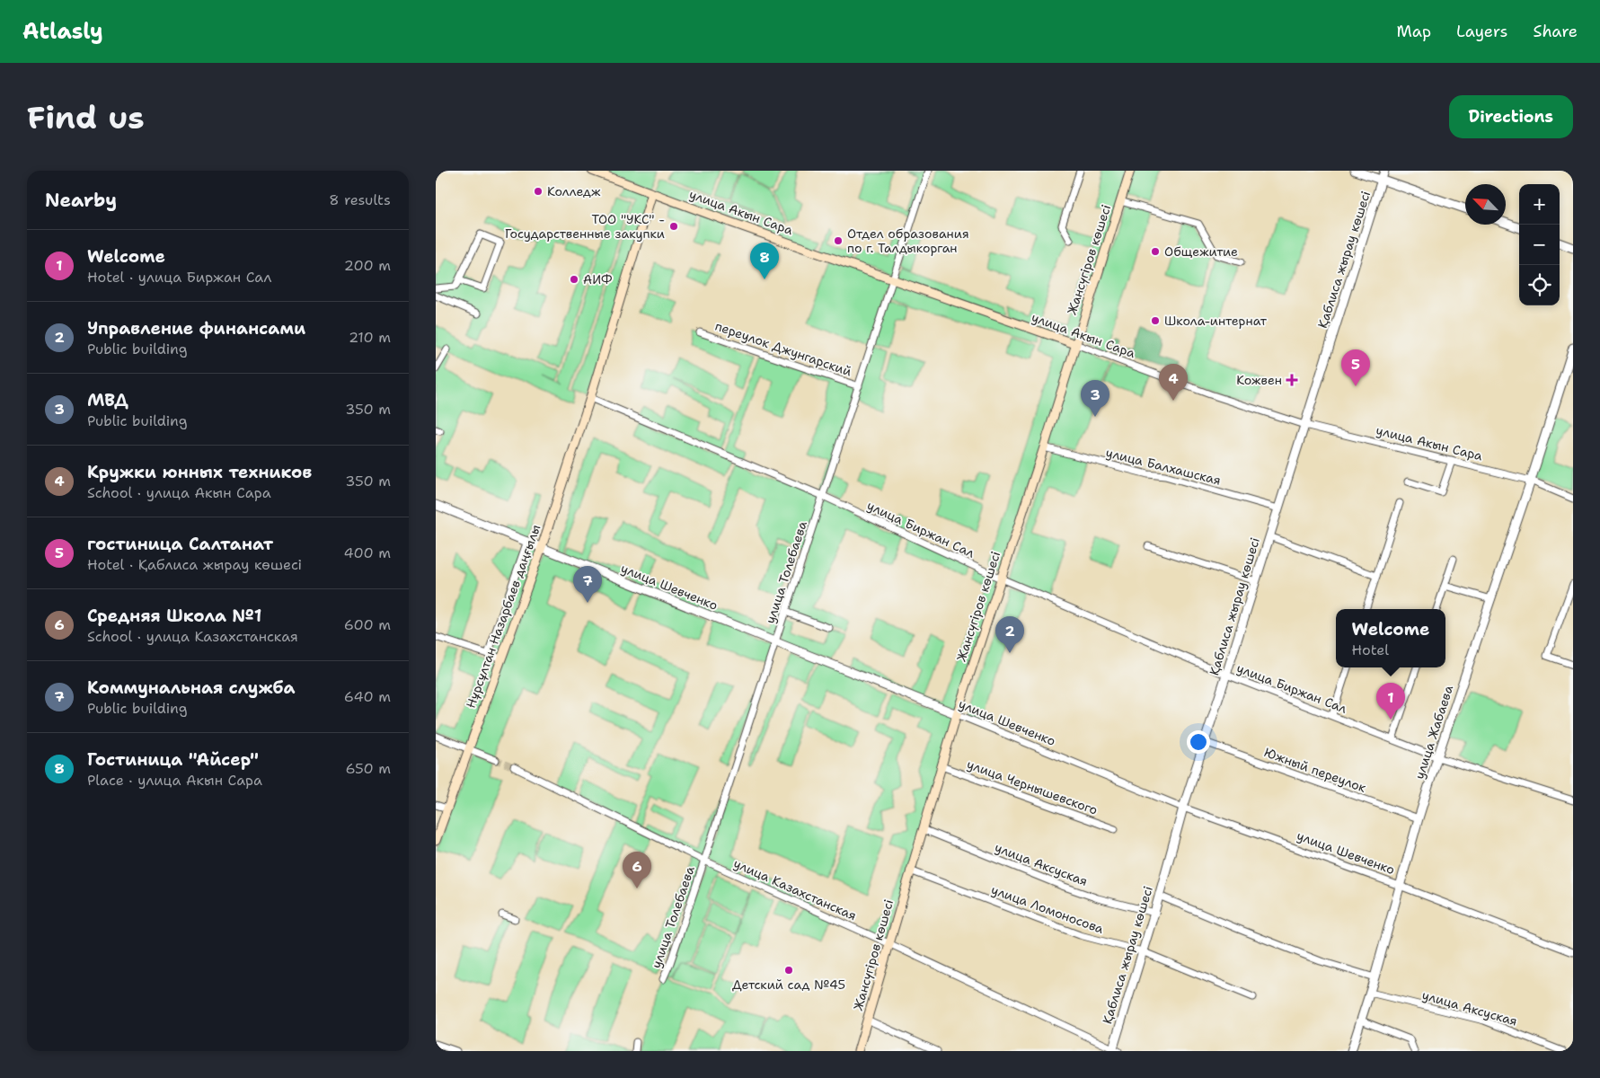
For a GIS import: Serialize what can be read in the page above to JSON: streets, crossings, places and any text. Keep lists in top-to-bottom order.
{
  "streets": {
    "main road": ["улица Акын Сара", "Жансүгіров көшесі", "Нұрсұлтан Назарбаев даңғылы"],
    "street": [
      "Қаблиса жырау көшесі",
      "переулок Джунгарский",
      "улица Балхашская",
      "улица Биржан Сал",
      "улица Толебаева",
      "улица Шевченко",
      "улица Жабаева",
      "Южный переулок",
      "улица Чернышевского",
      "улица Аксуская",
      "улица Казахстанская",
      "улица Ломоносова"
    ]
  },
  "crossings": [
    ["улица Акын Сара", "Жансүгіров көшесі"],
    ["улица Акын Сара", "Қаблиса жырау көшесі"],
    ["улица Акын Сара", "улица Толебаева"],
    ["улица Акын Сара", "Нұрсұлтан Назарбаев даңғылы"],
    ["улица Акын Сара", "улица Жабаева"],
    ["Жансүгіров көшесі", "улица Балхашская"],
    ["Жансүгіров көшесі", "улица Биржан Сал"],
    ["Жансүгіров көшесі", "улица Шевченко"],
    ["Жансүгіров көшесі", "улица Чернышевского"],
    ["Жансүгіров көшесі", "улица Аксуская"],
    ["Жансүгіров көшесі", "улица Казахстанская"],
    ["Жансүгіров көшесі", "улица Ломоносова"],
    ["Қаблиса жырау көшесі", "улица Балхашская"],
    ["Қаблиса жырау көшесі", "улица Биржан Сал"],
    ["Қаблиса жырау көшесі", "улица Шевченко"],
    ["Қаблиса жырау көшесі", "Южный переулок"],
    ["Қаблиса жырау көшесі", "улица Аксуская"],
    ["Қаблиса жырау көшесі", "улица Казахстанская"],
    ["Қаблиса жырау көшесі", "улица Ломоносова"],
    ["переулок Джунгарский", "улица Толебаева"],
    ["улица Биржан Сал", "улица Толебаева"],
    ["улица Биржан Сал", "Нұрсұлтан Назарбаев даңғылы"],
    ["улица Биржан Сал", "улица Жабаева"],
    ["улица Толебаева", "улица Шевченко"],
    ["улица Толебаева", "улица Казахстанская"],
    ["улица Шевченко", "Нұрсұлтан Назарбаев даңғылы"],
    ["улица Шевченко", "улица Жабаева"],
    ["улица Жабаева", "Южный переулок"],
    ["улица Жабаева", "улица Аксуская"]
  ],
  "places": {
    "other": [
      "Колледж",
      "ТОО \"УКС\" - Государственные закупки",
      "Отдел образования по г. Талдыкорган",
      "Общежитие",
      "АИФ",
      "Школа-интернат",
      "Детский сад №45"
    ],
    "health": ["Кожвен"]
  },
  "north": "top left",
  "page": {
    "header": "Atlasly",
    "nav": ["Map", "Layers", "Share"],
    "buttons": "Directions",
    "title": "Find us",
    "heading": ["Nearby", "8 results"],
    "map_buttons": ["+", "−"],
    "list": [
      {
        "mark": "1",
        "name": "Welcome",
        "note": "Hotel · улица Биржан Сал",
        "value": "200 m"
      },
      {
        "mark": "2",
        "name": "Управление финансами",
        "note": "Public building",
        "value": "210 m"
      },
      {
        "mark": "3",
        "name": "МВД",
        "note": "Public building",
        "value": "350 m"
      },
      {
        "mark": "4",
        "name": "Кружки юнных техников",
        "note": "School · улица Акын Сара",
        "value": "350 m"
      },
      {
        "mark": "5",
        "name": "гостиница Салтанат",
        "note": "Hotel · Қаблиса жырау көшесі",
        "value": "400 m"
      },
      {
        "mark": "6",
        "name": "Средняя Школа №1",
        "note": "School · улица Казахстанская",
        "value": "600 m"
      },
      {
        "mark": "7",
        "name": "Коммунальная служба",
        "note": "Public building",
        "value": "640 m"
      },
      {
        "mark": "8",
        "name": "Гостиница \"Айсер\"",
        "note": "Place · улица Акын Сара",
        "value": "650 m"
      }
    ],
    "pins": [
      "8",
      "5",
      "4",
      "3",
      "7",
      "2",
      "1",
      "6"
    ],
    "popup": ["Welcome", "Hotel"]
  }
}
